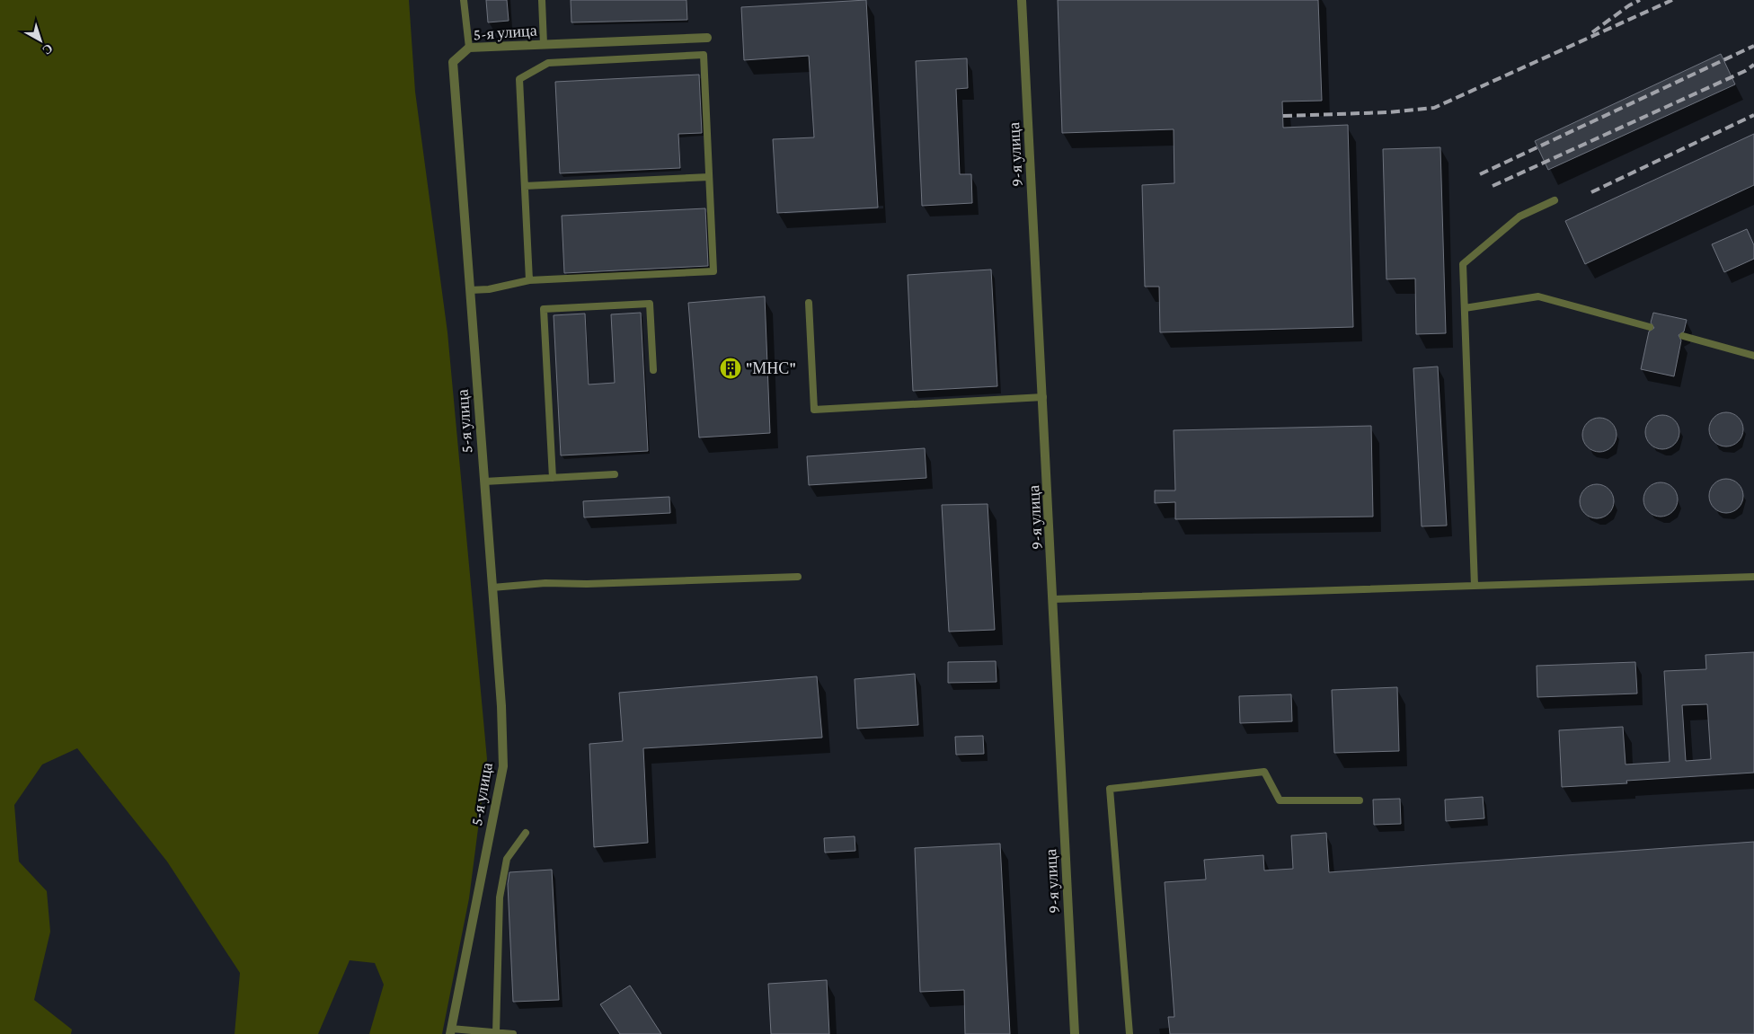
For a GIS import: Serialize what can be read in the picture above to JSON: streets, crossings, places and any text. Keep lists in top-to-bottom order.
{
  "streets": {
    "street": ["5-я улица", "9-я улица"]
  },
  "places": {
    "building": ["\"МНС\""]
  },
  "north": "bottom right"
}
